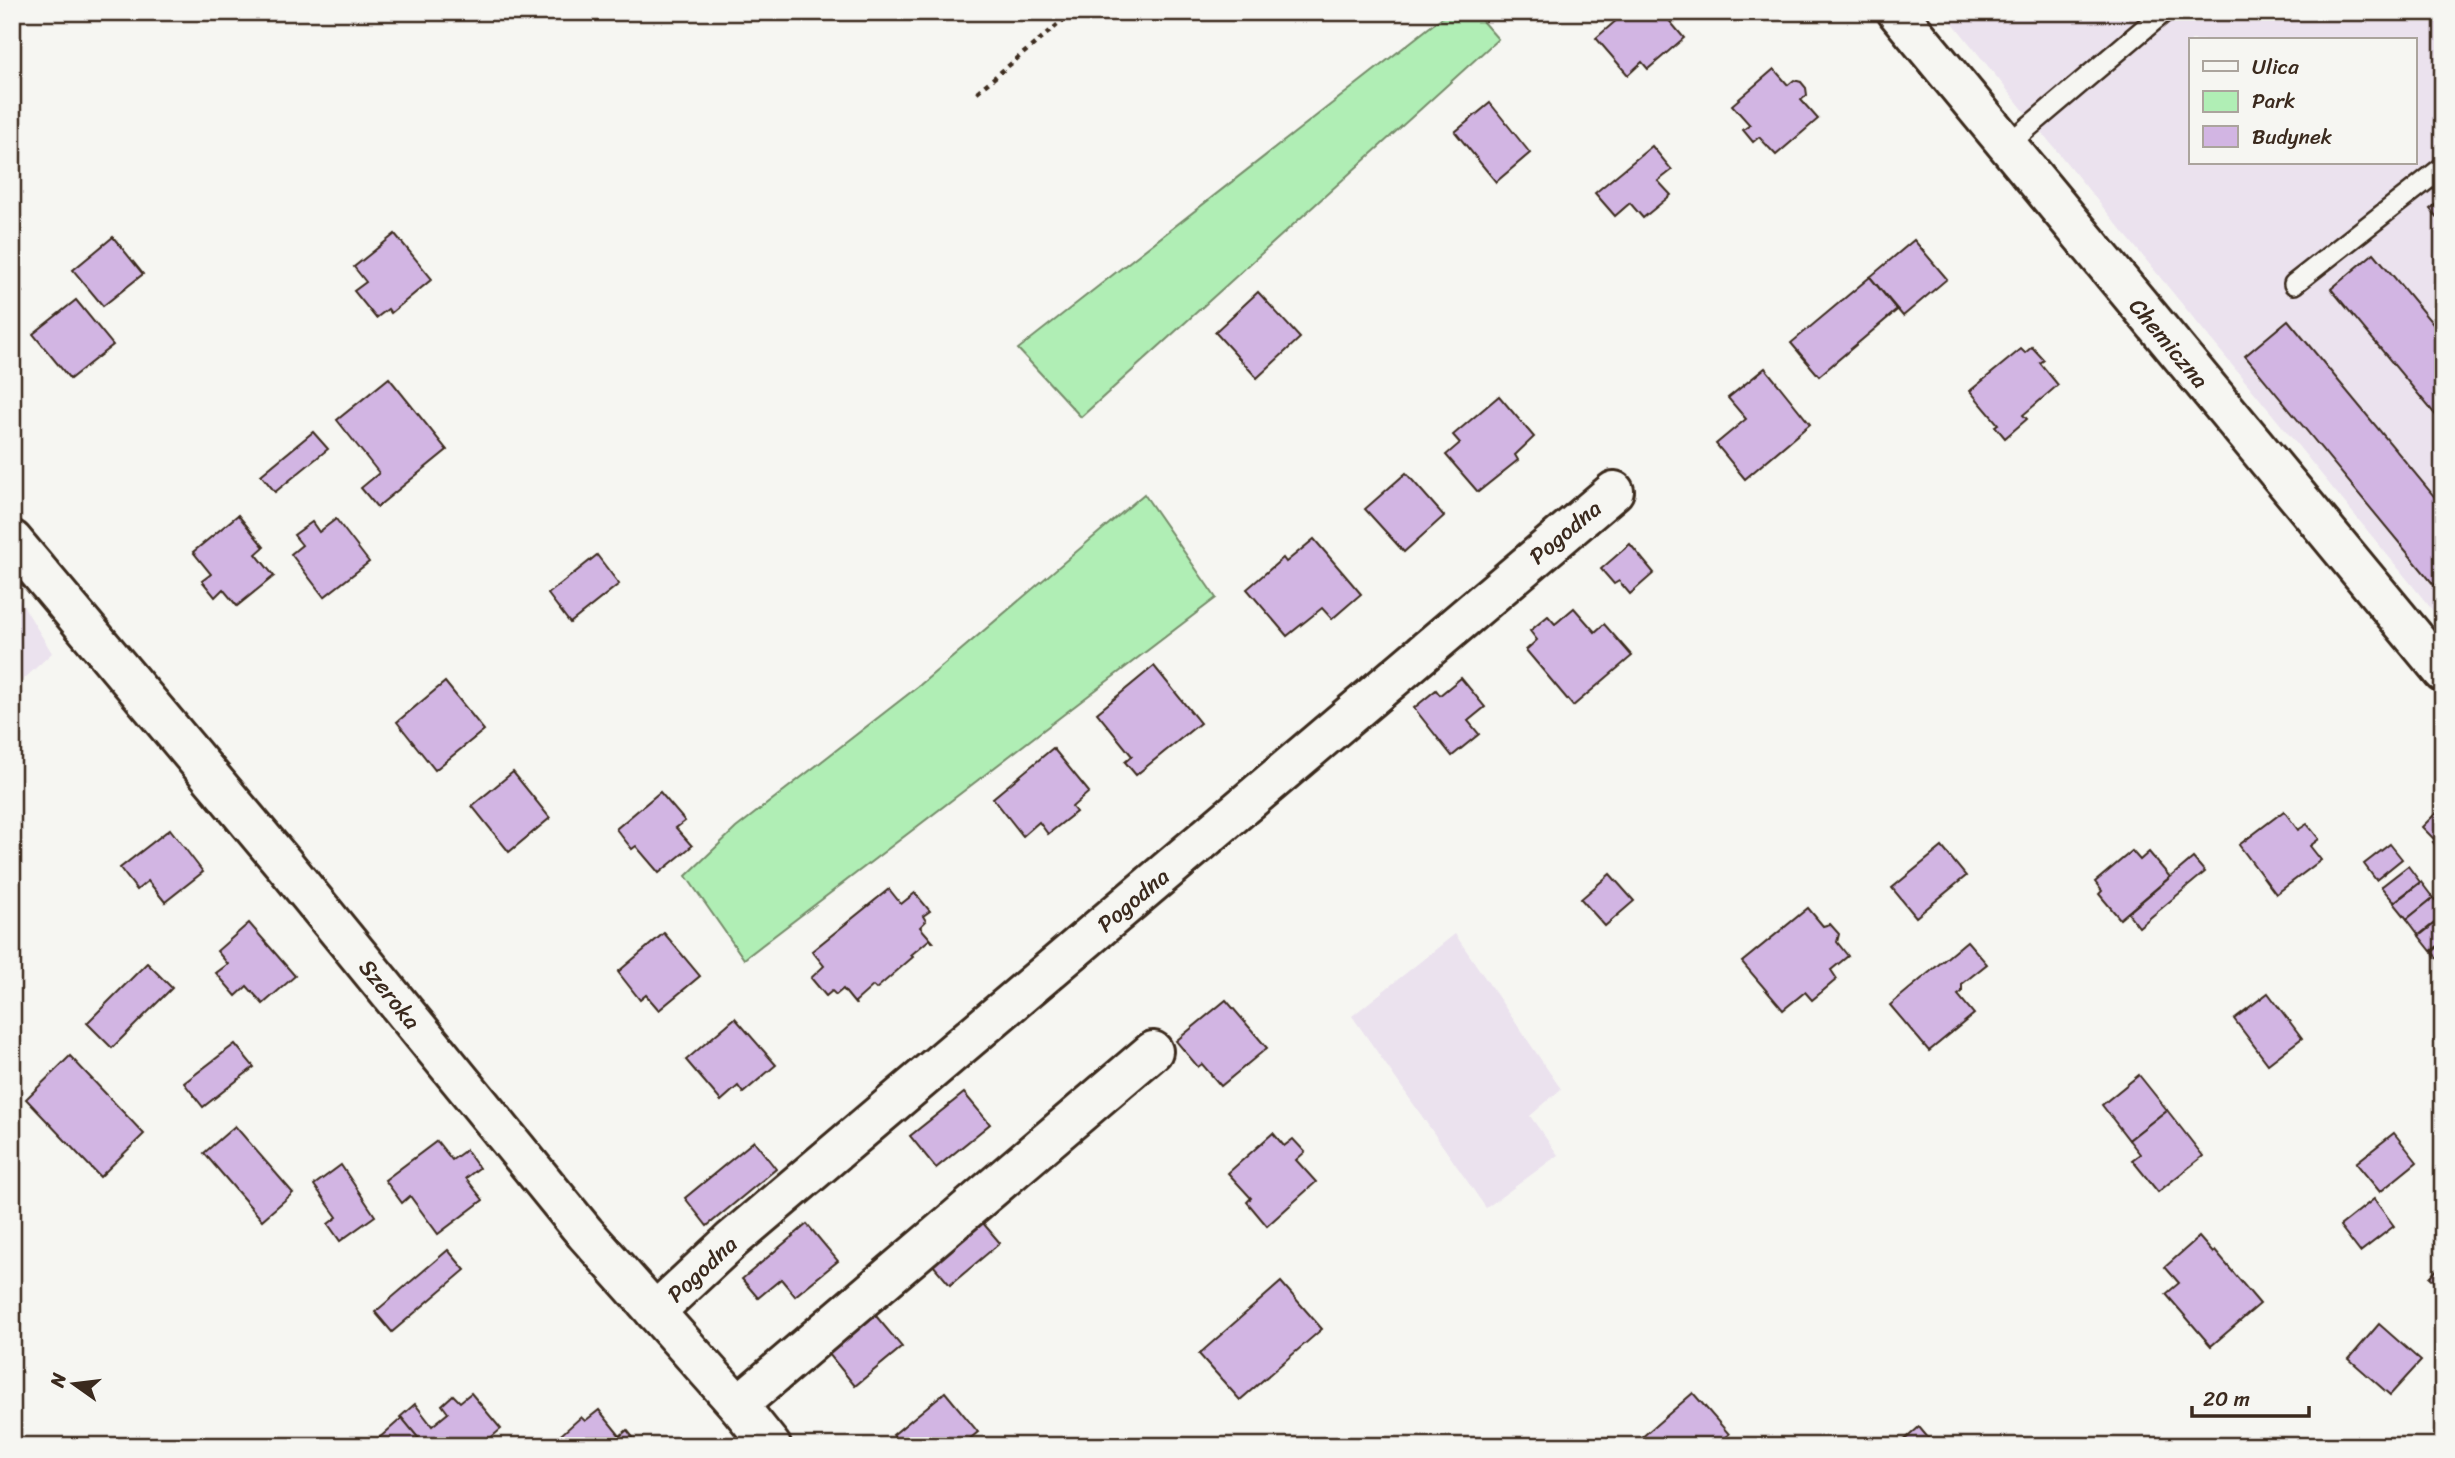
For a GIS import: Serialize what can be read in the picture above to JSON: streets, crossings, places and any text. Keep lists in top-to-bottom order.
{
  "streets": {
    "street": ["Chemiczna", "Pogodna", "Szeroka"]
  },
  "crossings": [
    ["Pogodna", "Szeroka"]
  ],
  "legend": ["Ulica", "Park", "Budynek"],
  "scale_bar": "20 m",
  "north": "left"
}
